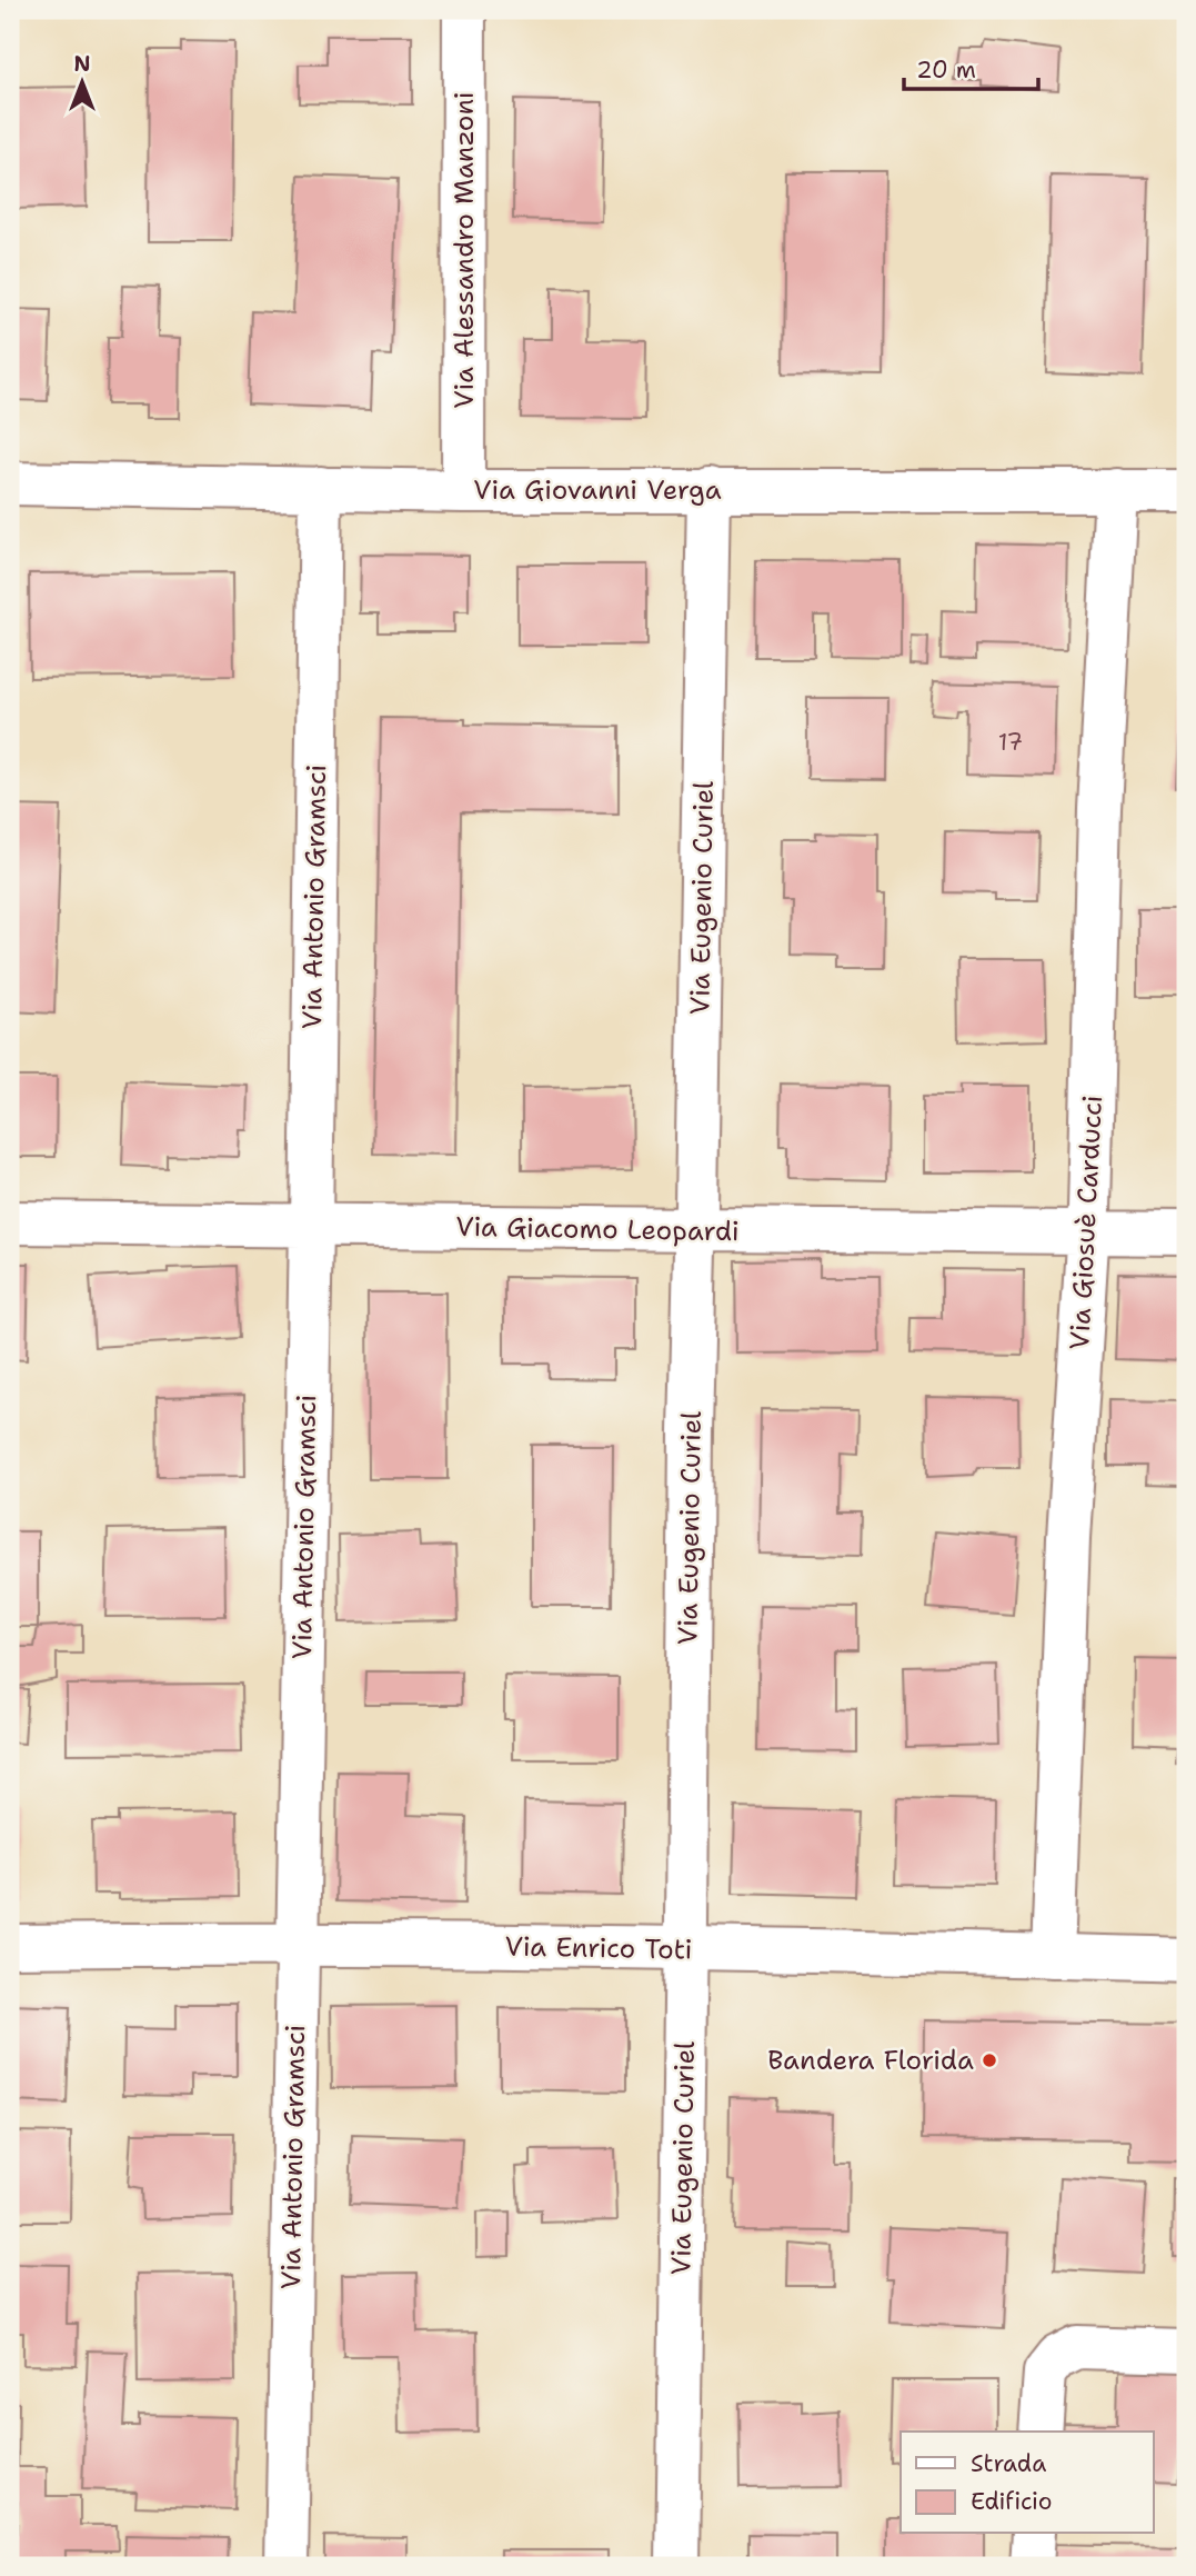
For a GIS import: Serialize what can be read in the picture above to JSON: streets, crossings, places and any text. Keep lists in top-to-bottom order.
{
  "streets": {
    "street": [
      "Via Alessandro Manzoni",
      "Via Giovanni Verga",
      "Via Antonio Gramsci",
      "Via Eugenio Curiel",
      "Via Giosuè Carducci",
      "Via Giacomo Leopardi",
      "Via Enrico Toti"
    ]
  },
  "crossings": [
    ["Via Alessandro Manzoni", "Via Giovanni Verga"],
    ["Via Giovanni Verga", "Via Antonio Gramsci"],
    ["Via Giovanni Verga", "Via Eugenio Curiel"],
    ["Via Giovanni Verga", "Via Giosuè Carducci"],
    ["Via Antonio Gramsci", "Via Giacomo Leopardi"],
    ["Via Antonio Gramsci", "Via Enrico Toti"],
    ["Via Eugenio Curiel", "Via Giacomo Leopardi"],
    ["Via Eugenio Curiel", "Via Enrico Toti"],
    ["Via Giosuè Carducci", "Via Giacomo Leopardi"],
    ["Via Giosuè Carducci", "Via Enrico Toti"]
  ],
  "places": ["Bandera Florida"],
  "house_numbers": ["17"],
  "legend": ["Strada", "Edificio"],
  "scale_bar": "20 m",
  "north": "top"
}
